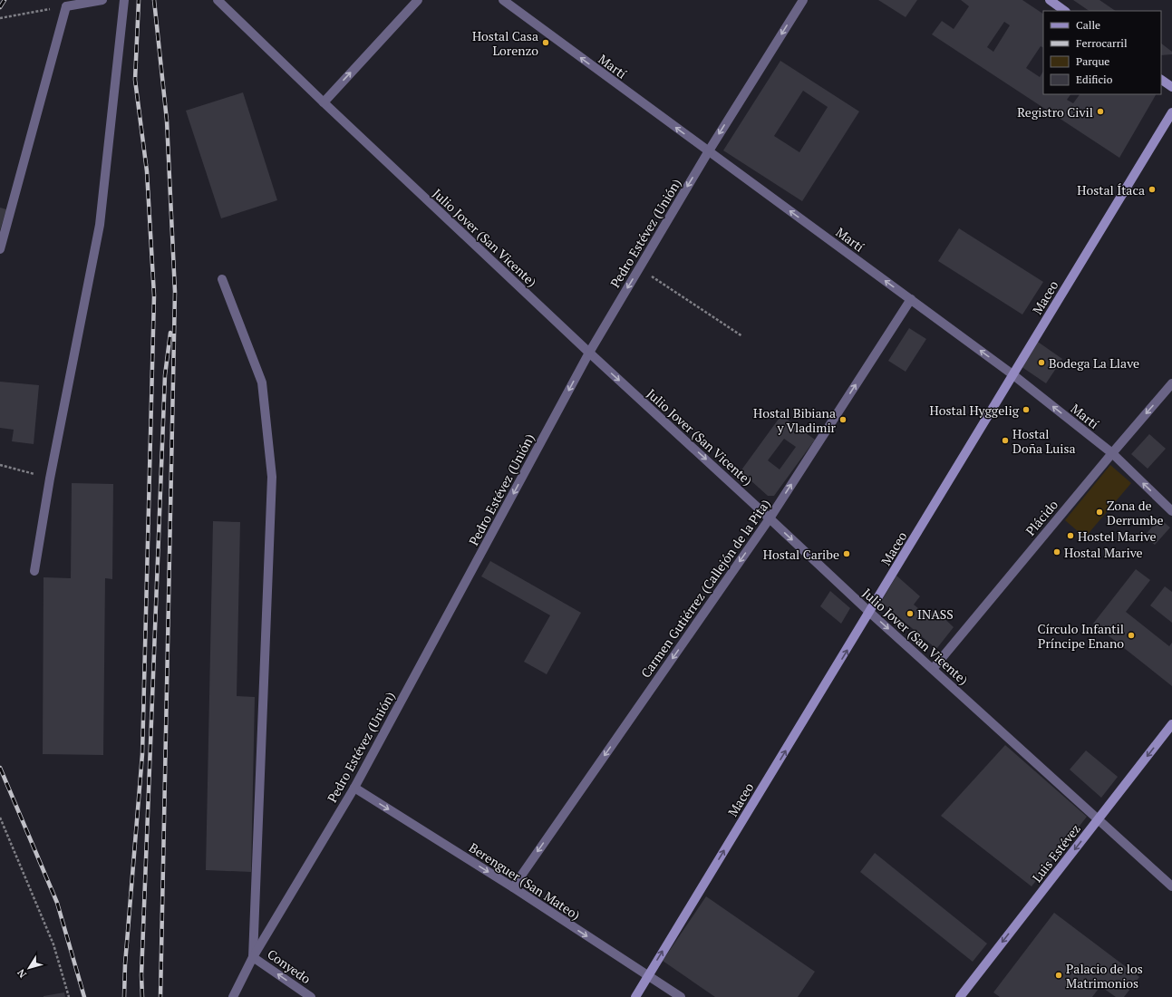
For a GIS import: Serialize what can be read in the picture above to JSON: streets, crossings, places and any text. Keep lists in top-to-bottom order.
{
  "streets": {
    "main road": ["Maceo", "Luis Estévez"],
    "street": [
      "Martí",
      "Pedro Estévez (Unión)",
      "Julio Jover (San Vicente)",
      "Plácido",
      "Carmen Gutiérrez (Callejón de la Pita)",
      "Berenguer (San Mateo)",
      "Conyedo"
    ]
  },
  "crossings": [
    ["Martí", "Pedro Estévez (Unión)"],
    ["Martí", "Maceo"],
    ["Martí", "Plácido"],
    ["Martí", "Carmen Gutiérrez (Callejón de la Pita)"],
    ["Pedro Estévez (Unión)", "Julio Jover (San Vicente)"],
    ["Pedro Estévez (Unión)", "Berenguer (San Mateo)"],
    ["Pedro Estévez (Unión)", "Conyedo"],
    ["Julio Jover (San Vicente)", "Maceo"],
    ["Julio Jover (San Vicente)", "Plácido"],
    ["Julio Jover (San Vicente)", "Carmen Gutiérrez (Callejón de la Pita)"],
    ["Julio Jover (San Vicente)", "Luis Estévez"],
    ["Maceo", "Berenguer (San Mateo)"],
    ["Carmen Gutiérrez (Callejón de la Pita)", "Berenguer (San Mateo)"]
  ],
  "one_way": [
    "Martí",
    "Pedro Estévez (Unión)",
    "Julio Jover (San Vicente)",
    "Maceo",
    "Luis Estévez",
    "Berenguer (San Mateo)",
    "Conyedo"
  ],
  "places": [
    "Hostal Casa Lorenzo",
    "Registro Civil",
    "Hostal Ítaca",
    "Bodega La Llave",
    "Hostal Hyggelig",
    "Hostal Bibiana y Vladimir",
    "Hostal Doña Luisa",
    "Zona de Derrumbe",
    "Hostel Marive",
    "Hostal Marive",
    "Hostal Caribe",
    "INASS",
    "Círculo Infantil Príncipe Enano",
    "Palacio de los Matrimonios"
  ],
  "legend": [
    "Calle",
    "Ferrocarril",
    "Parque",
    "Edificio"
  ],
  "north": "bottom left"
}
